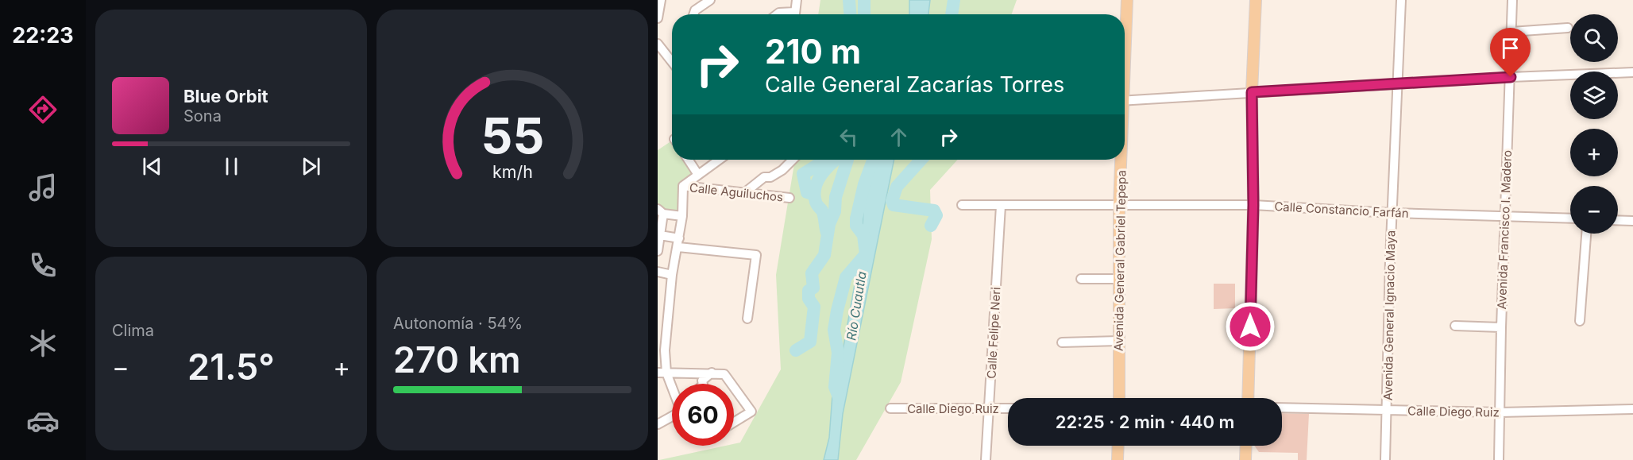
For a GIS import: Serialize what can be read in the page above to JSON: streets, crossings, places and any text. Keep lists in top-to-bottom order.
{
  "streets": {
    "main road": ["Avenida General Gabriel Tepepa"],
    "street": [
      "Calle Aguiluchos",
      "Calle Constancio Farfán",
      "Avenida Francisco I. Madero",
      "Avenida General Ignacio Maya",
      "Calle Felipe Neri",
      "Calle Diego Ruiz"
    ]
  },
  "crossings": [
    ["Calle Constancio Farfán", "Avenida Francisco I. Madero"],
    ["Calle Constancio Farfán", "Avenida General Gabriel Tepepa"],
    ["Calle Constancio Farfán", "Avenida General Ignacio Maya"],
    ["Calle Constancio Farfán", "Calle Felipe Neri"],
    ["Avenida Francisco I. Madero", "Calle Diego Ruiz"],
    ["Avenida General Ignacio Maya", "Calle Diego Ruiz"],
    ["Calle Felipe Neri", "Calle Diego Ruiz"]
  ],
  "water": ["Río Cuautla"],
  "page": {
    "tabs": "22:23",
    "map_buttons": ["+", "−"],
    "turn": ["210 m", "Calle General Zacarías Torres"],
    "song": ["Blue Orbit", "Sona"],
    "tile": [
      "Clima",
      ["Autonomía · 54%", "270 km"]
    ],
    "heat": ["−", "21.5°", "+"],
    "limit": "60",
    "trip": "22:25 · 2 min · 440 m",
    "gauge": ["55", "km/h"]
  }
}
